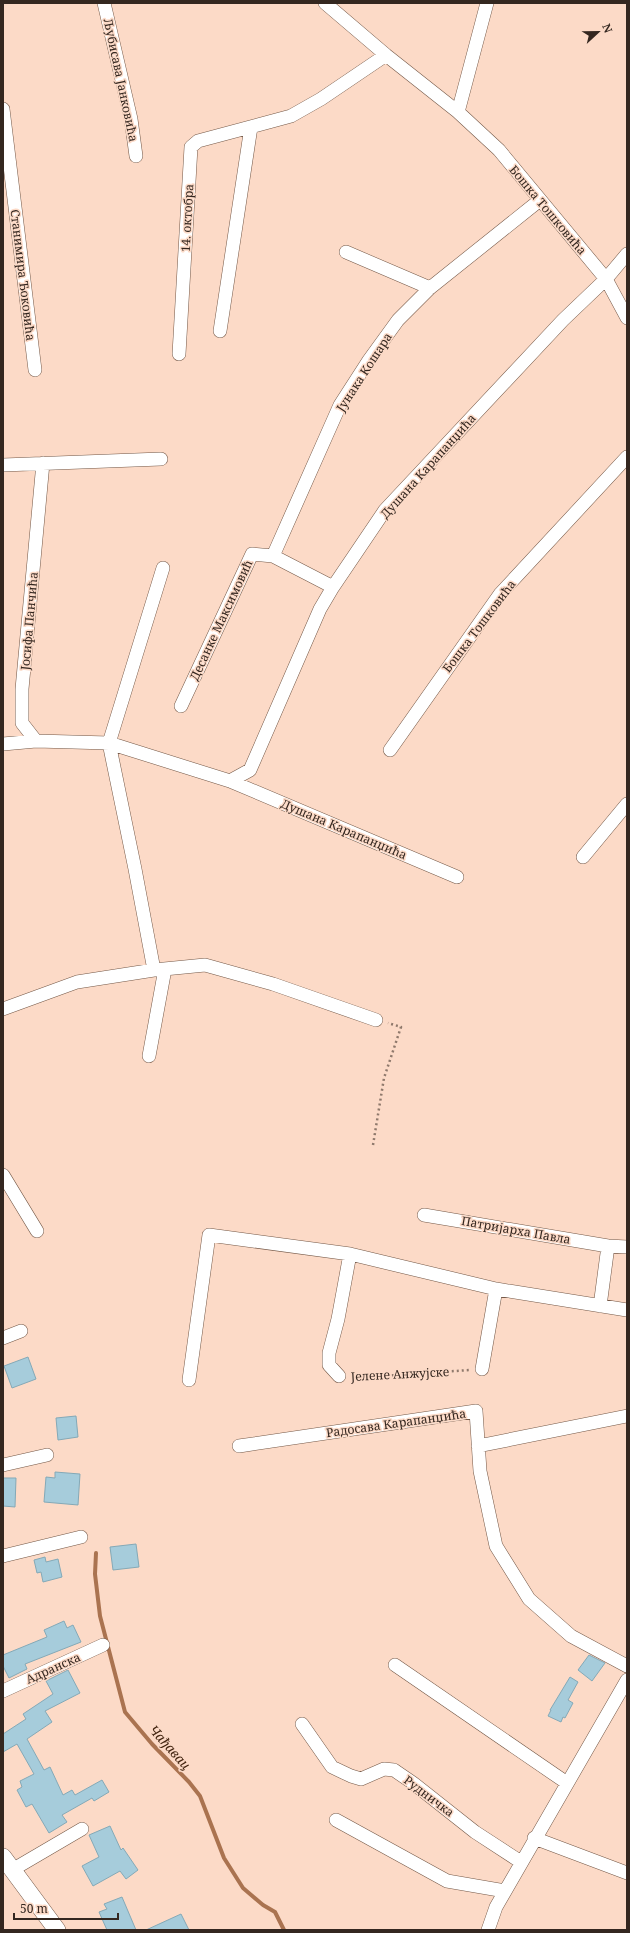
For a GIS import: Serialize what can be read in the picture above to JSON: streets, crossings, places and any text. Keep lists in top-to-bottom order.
{
  "streets": {
    "street": [
      "Љубисава Јанковића",
      "Бошка Тошковића",
      "14. октобра",
      "Станимира Ђоковића",
      "Јунака Кошара",
      "Душана Карапанџића",
      "Десанке Максимовић",
      "Јосифа Панчића",
      "Патријарха Павла",
      "Јелене Анжујске",
      "Радосава Карапанџића",
      "Адранска",
      "Рудничка"
    ]
  },
  "crossings": [
    ["Бошка Тошковића", "14. октобра"],
    ["Бошка Тошковића", "Јунака Кошара"],
    ["Бошка Тошковића", "Душана Карапанџића"],
    ["Јунака Кошара", "Десанке Максимовић"],
    ["Душана Карапанџића", "Јосифа Панчића"]
  ],
  "water": ["Чађавац"],
  "scale_bar": "50 m",
  "north": "right"
}
